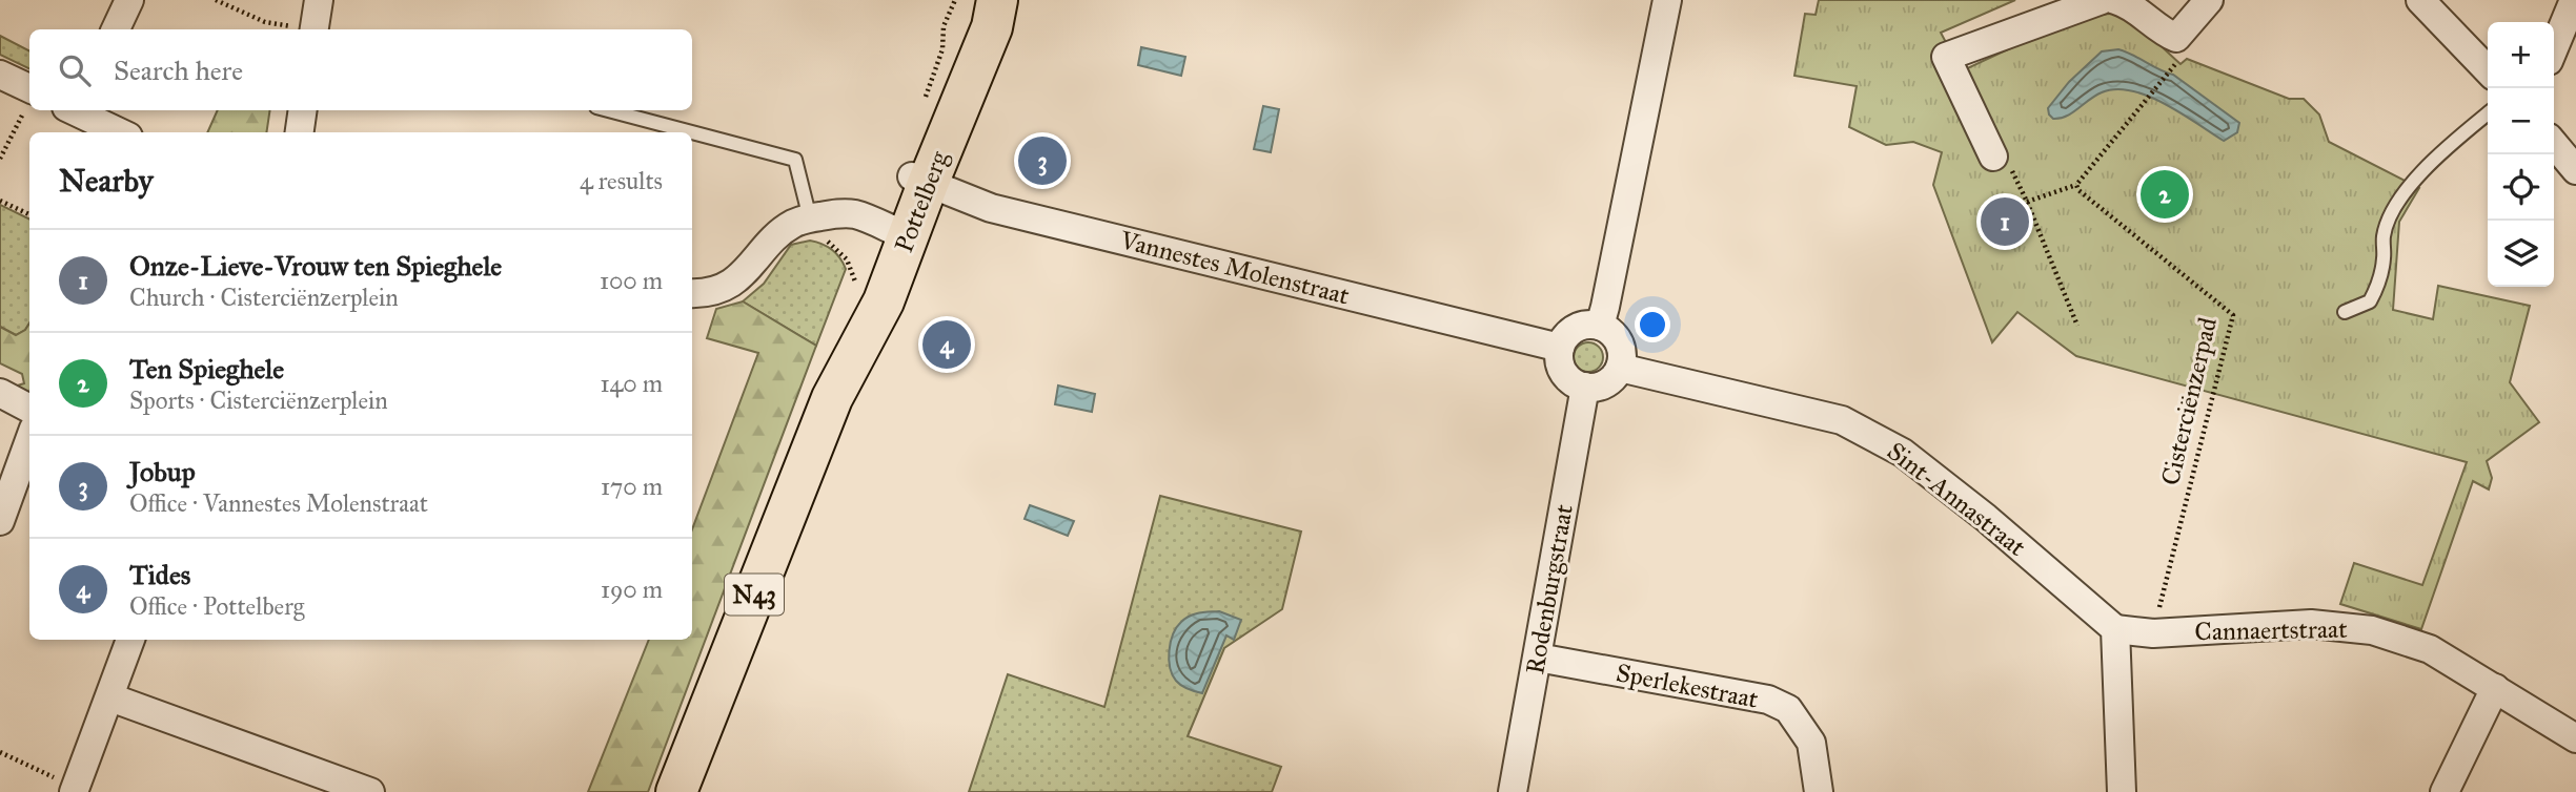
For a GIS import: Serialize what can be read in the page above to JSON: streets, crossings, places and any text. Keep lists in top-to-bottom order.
{
  "streets": {
    "main road": ["Pottelberg", "N43"],
    "street": [
      "Vannestes Molenstraat",
      "Sint-Annastraat",
      "Rodenburgstraat",
      "Cannaertstraat",
      "Sperlekestraat"
    ],
    "path": ["Cisterciënzerpad"]
  },
  "crossings": [
    ["Pottelberg", "Vannestes Molenstraat"],
    ["Vannestes Molenstraat", "Sint-Annastraat"],
    ["Vannestes Molenstraat", "Rodenburgstraat"],
    ["Cisterciënzerpad", "Cannaertstraat"],
    ["Sint-Annastraat", "Rodenburgstraat"],
    ["Sint-Annastraat", "Cannaertstraat"],
    ["Rodenburgstraat", "Sperlekestraat"]
  ],
  "page": {
    "map_buttons": ["+", "−"],
    "search": "Search here",
    "pins": [
      "3",
      "2",
      "1",
      "4"
    ],
    "heading": ["Nearby", "4 results"],
    "list": [
      {
        "mark": "1",
        "name": "Onze-Lieve-Vrouw ten Spieghele",
        "note": "Church · Cisterciënzerplein",
        "value": "100 m"
      },
      {
        "mark": "2",
        "name": "Ten Spieghele",
        "note": "Sports · Cisterciënzerplein",
        "value": "140 m"
      },
      {
        "mark": "3",
        "name": "Jobup",
        "note": "Office · Vannestes Molenstraat",
        "value": "170 m"
      },
      {
        "mark": "4",
        "name": "Tides",
        "note": "Office · Pottelberg",
        "value": "190 m"
      }
    ]
  }
}
